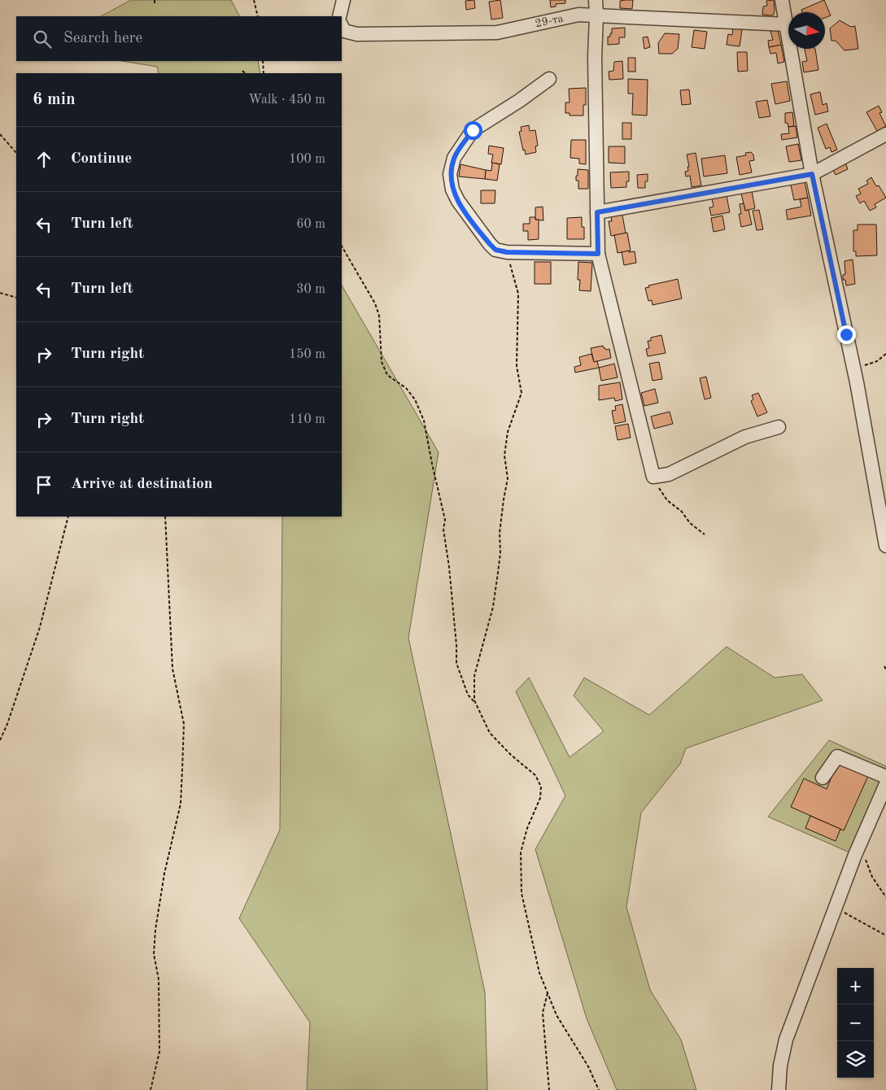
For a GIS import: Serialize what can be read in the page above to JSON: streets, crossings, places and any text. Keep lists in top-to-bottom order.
{
  "streets": {
    "street": ["29-та"]
  },
  "north": "right",
  "page": {
    "search": "Search here",
    "heading": ["6 min", "Walk · 450 m"],
    "list": [
      ["Continue", "100 m"],
      ["Turn left", "60 m"],
      ["Turn left", "30 m"],
      ["Turn right", "150 m"],
      ["Turn right", "110 m"],
      "Arrive at destination"
    ],
    "map_buttons": ["+", "−"]
  }
}
